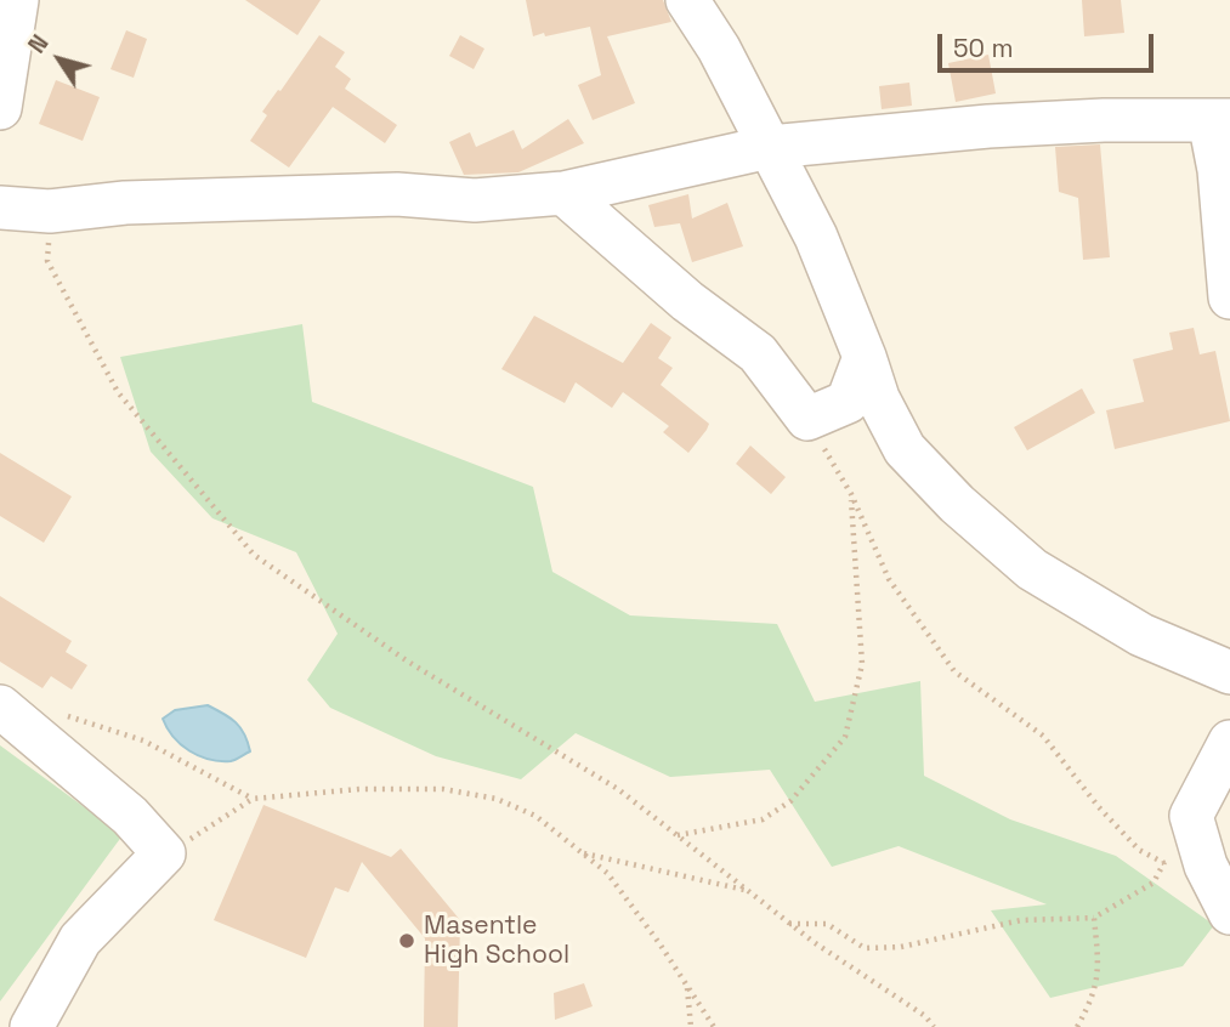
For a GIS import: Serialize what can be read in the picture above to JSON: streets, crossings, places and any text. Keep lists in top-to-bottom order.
{
  "places": ["Masentle High School"],
  "scale_bar": "50 m",
  "north": "top left"
}
